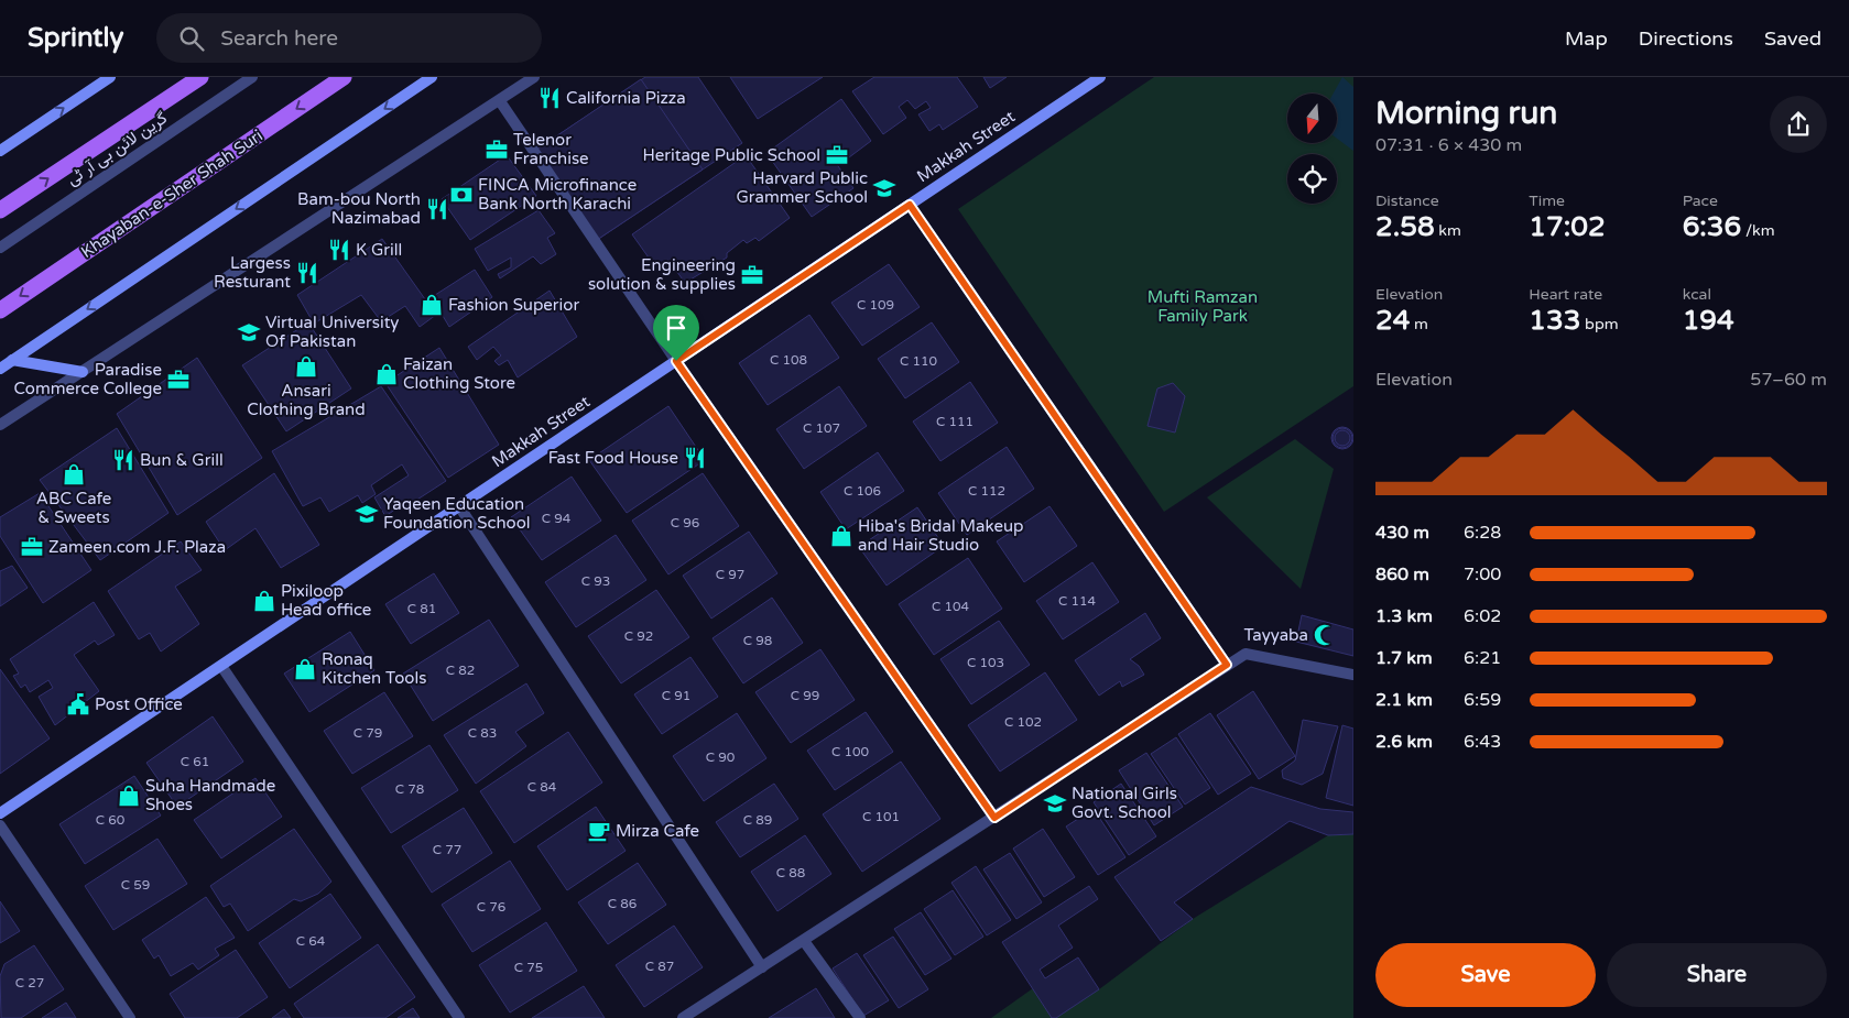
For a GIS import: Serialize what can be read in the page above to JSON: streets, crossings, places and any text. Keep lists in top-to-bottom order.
{
  "streets": {
    "main road": ["Khayaban-e-Sher Shah Suri"],
    "street": ["Makkah Street", "گرین لائن بی آر ٹی"]
  },
  "parks": ["Mufti Ramzan Family Park"],
  "places": {
    "restaurant": [
      "California Pizza",
      "Bam-bou North Nazimabad",
      "K Grill",
      "Largess Resturant",
      "Fast Food House",
      "Bun & Grill"
    ],
    "office": [
      "Telenor Franchise",
      "Heritage Public School",
      "Engineering solution & supplies",
      "Paradise Commerce College",
      "Zameen.com J.F. Plaza"
    ],
    "school or university": [
      "Harvard Public Grammer School",
      "Virtual University Of Pakistan",
      "Yaqeen Education Foundation School",
      "National Girls Govt. School"
    ],
    "bank": ["FINCA Microfinance Bank North Karachi"],
    "shop": [
      "Fashion Superior",
      "Ansari Clothing Brand",
      "Faizan Clothing Store",
      "ABC Cafe & Sweets",
      "Hiba's Bridal Makeup and Hair Studio",
      "Pixiloop Head office",
      "Ronaq Kitchen Tools",
      "Suha Handmade Shoes"
    ],
    "mosque": ["Tayyaba"],
    "public building": ["Post Office"],
    "cafe": ["Mirza Cafe"]
  },
  "house_numbers": [
    "C 109",
    "C 108",
    "C 110",
    "C 111",
    "C 107",
    "C 106",
    "C 112",
    "C 94",
    "C 96",
    "C 97",
    "C 93",
    "C 114",
    "C 104",
    "C 81",
    "C 92",
    "C 98",
    "C 103",
    "C 82",
    "C 91",
    "C 99",
    "C 102",
    "C 79",
    "C 83",
    "C 100",
    "C 90",
    "C 61",
    "C 84",
    "C 78",
    "C 101",
    "C 60",
    "C 89",
    "C 77",
    "C 88",
    "C 59",
    "C 86",
    "C 76",
    "C 64",
    "C 87",
    "C 75",
    "C 27"
  ],
  "north": "bottom",
  "page": {
    "header": "Sprintly",
    "search": "Search here",
    "nav": ["Map", "Directions", "Saved"],
    "heading": ["Morning run", "07:31 · 6 × 430 m"],
    "stats": [
      ["Distance", "2.58 km"],
      ["Time", "17:02"],
      ["Pace", "6:36 /km"],
      ["Elevation", "24 m"],
      ["Heart rate", "133 bpm"],
      ["kcal", "194"]
    ],
    "chart": ["Elevation", "57–60 m"],
    "list": [
      {
        "name": "430 m",
        "note": "6:28"
      },
      {
        "name": "860 m",
        "note": "7:00"
      },
      {
        "name": "1.3 km",
        "note": "6:02"
      },
      {
        "name": "1.7 km",
        "note": "6:21"
      },
      {
        "name": "2.1 km",
        "note": "6:59"
      },
      {
        "name": "2.6 km",
        "note": "6:43"
      }
    ],
    "buttons": ["Save", "Share"]
  }
}
